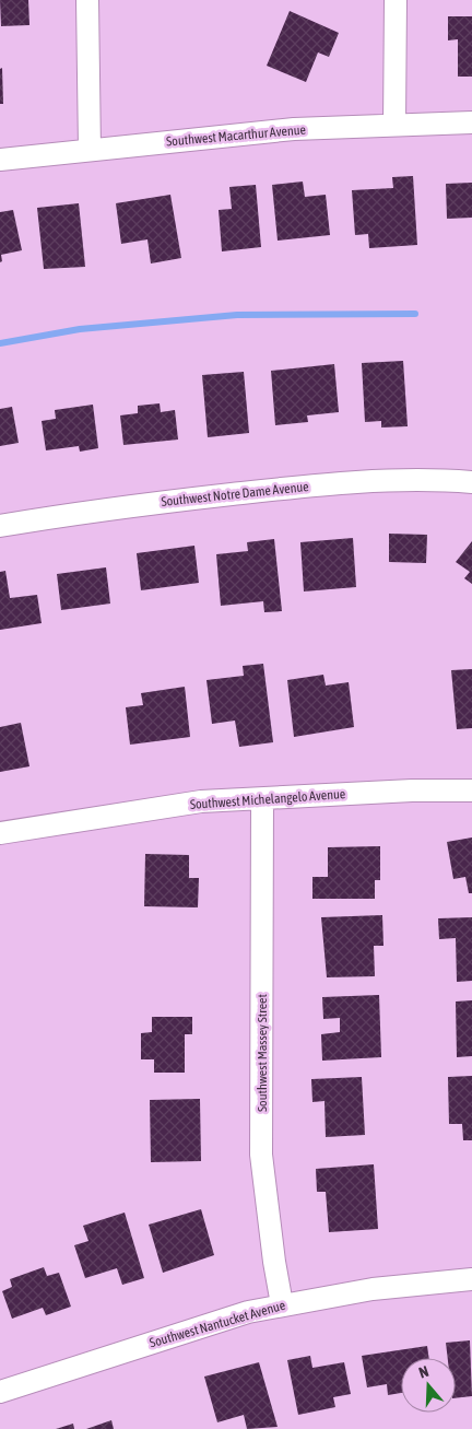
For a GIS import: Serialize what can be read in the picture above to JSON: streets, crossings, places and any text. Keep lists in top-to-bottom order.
{
  "streets": {
    "street": [
      "Southwest Macarthur Avenue",
      "Southwest Notre Dame Avenue",
      "Southwest Michelangelo Avenue",
      "Southwest Massey Street",
      "Southwest Nantucket Avenue"
    ]
  },
  "crossings": [
    ["Southwest Michelangelo Avenue", "Southwest Massey Street"],
    ["Southwest Massey Street", "Southwest Nantucket Avenue"]
  ],
  "north": "top"
}
